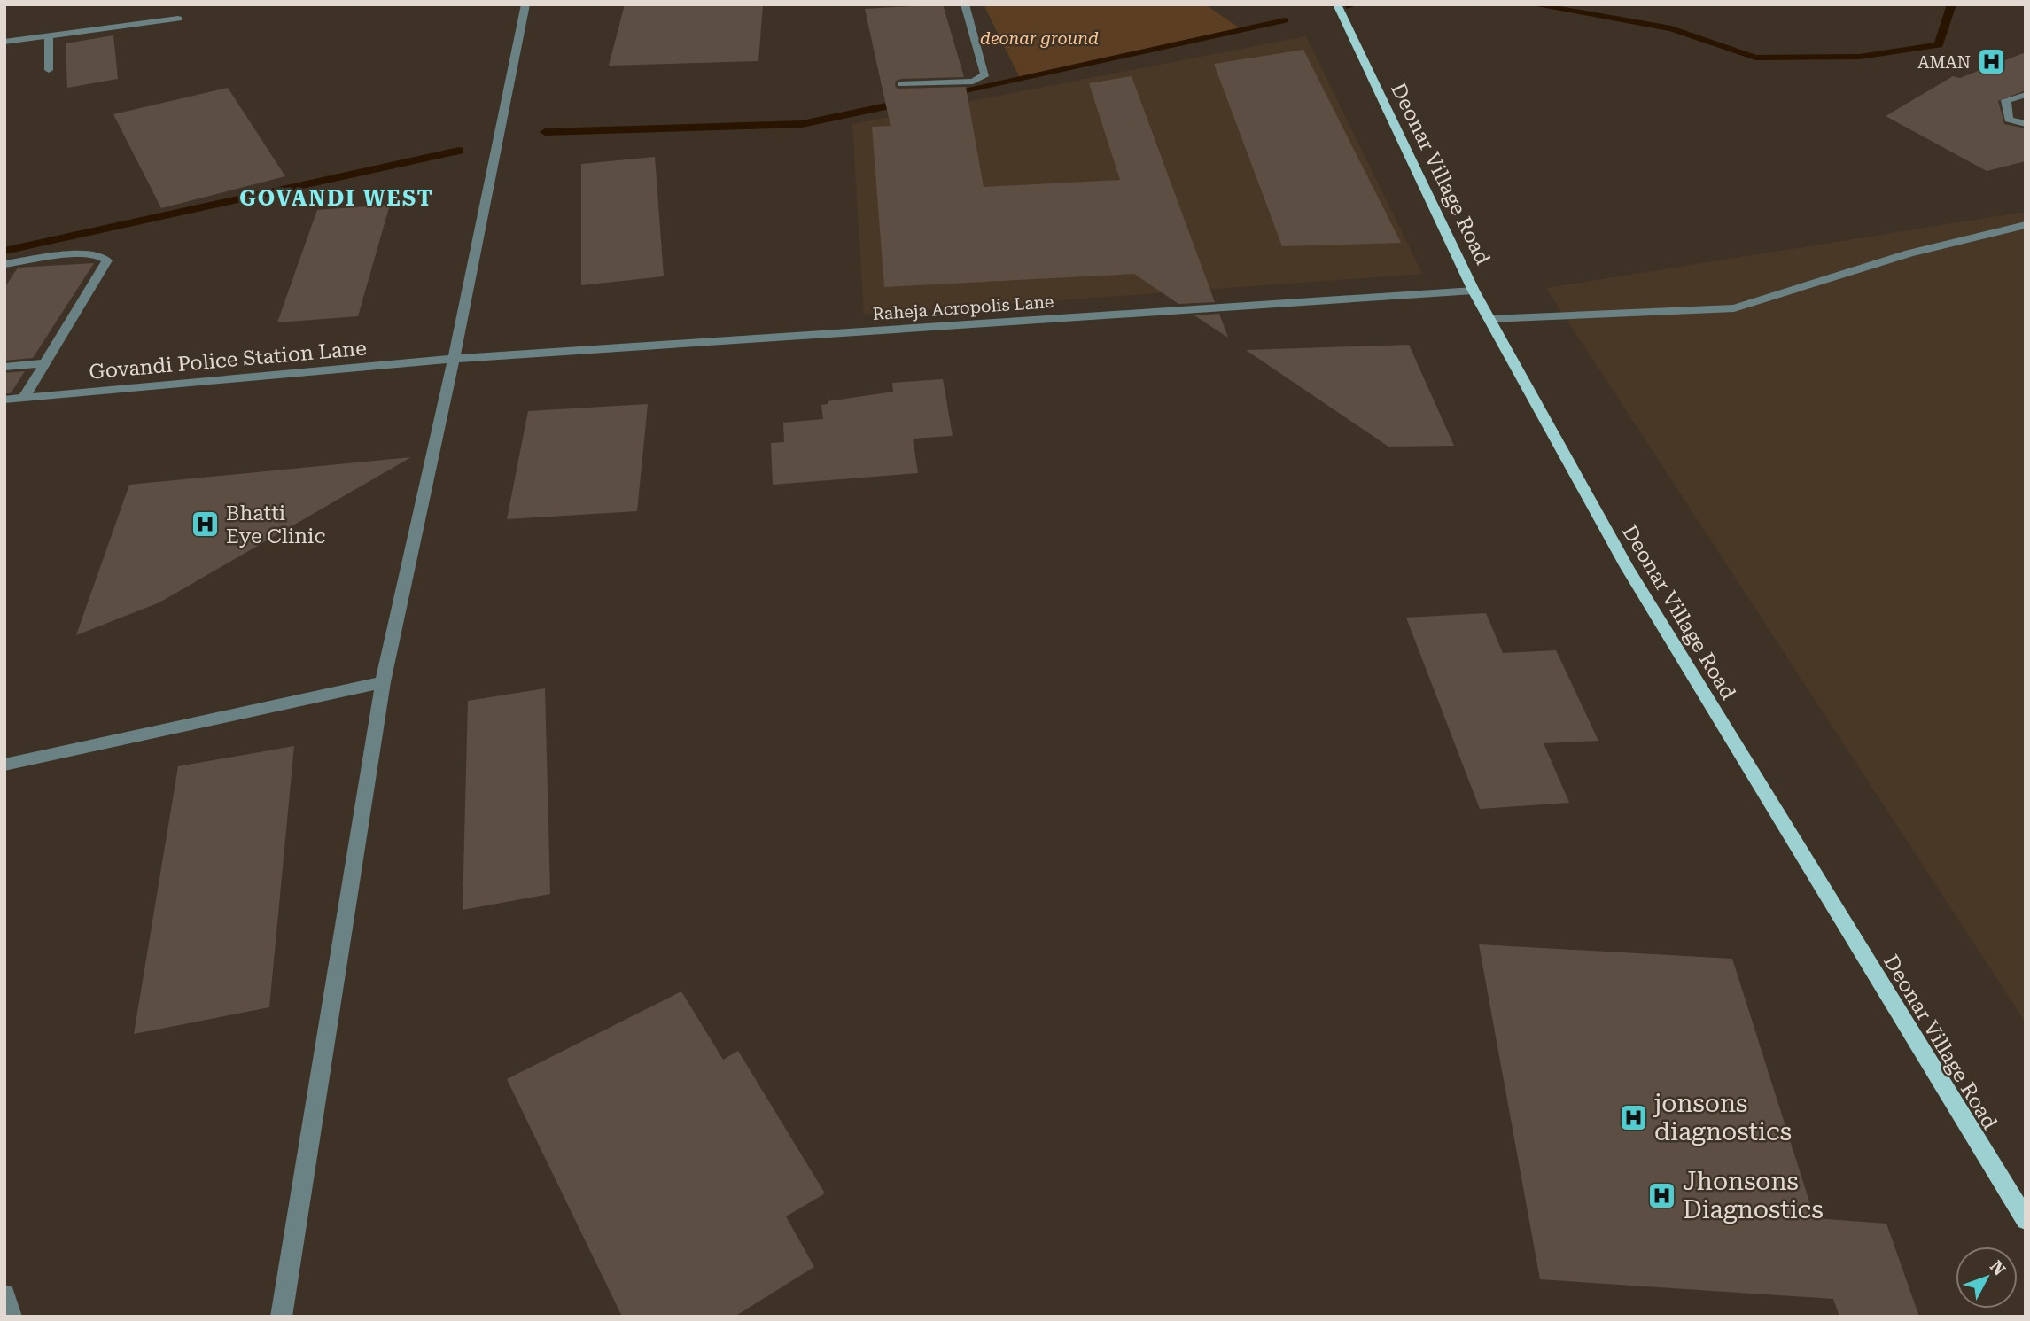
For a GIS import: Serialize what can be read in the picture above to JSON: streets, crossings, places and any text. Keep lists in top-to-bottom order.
{
  "streets": {
    "main road": ["Deonar Village Road"],
    "street": ["Raheja Acropolis Lane", "Govandi Police Station Lane"]
  },
  "crossings": [
    ["Deonar Village Road", "Raheja Acropolis Lane"],
    ["Raheja Acropolis Lane", "Govandi Police Station Lane"]
  ],
  "districts": ["GOVANDI WEST"],
  "parks": ["deonar ground"],
  "places": {
    "hospital": [
      "AMAN",
      "Bhatti Eye Clinic",
      "jonsons diagnostics",
      "Jhonsons Diagnostics"
    ]
  },
  "north": "top right"
}
